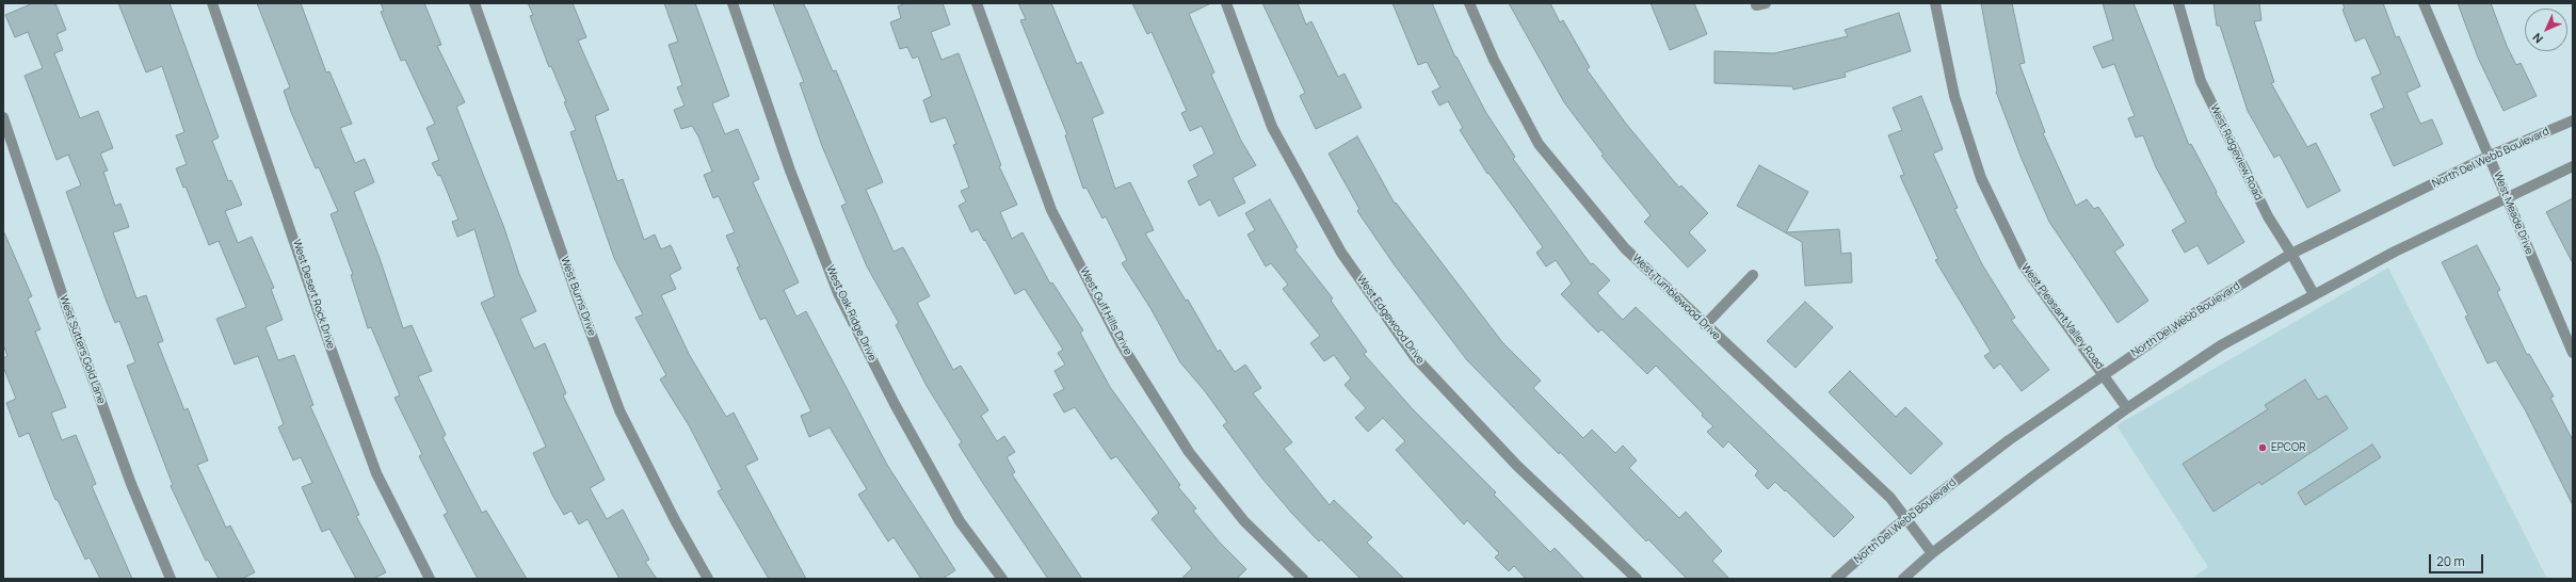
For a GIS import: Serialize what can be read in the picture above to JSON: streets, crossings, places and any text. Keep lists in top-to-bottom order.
{
  "streets": {
    "street": [
      "West Ridgeview Road",
      "North Del Webb Boulevard",
      "West Meade Drive",
      "West Desert Rock Drive",
      "West Burns Drive",
      "West Tumblewood Drive",
      "West Gulf Hills Drive",
      "West Oak Ridge Drive",
      "West Pleasant Valley Road",
      "West Edgewood Drive",
      "West Sutters Gold Lane"
    ]
  },
  "crossings": [
    ["West Ridgeview Road", "North Del Webb Boulevard"],
    ["North Del Webb Boulevard", "West Meade Drive"],
    ["North Del Webb Boulevard", "West Tumblewood Drive"],
    ["North Del Webb Boulevard", "West Pleasant Valley Road"]
  ],
  "places": ["EPCOR"],
  "scale_bar": "20 m",
  "north": "bottom left"
}
